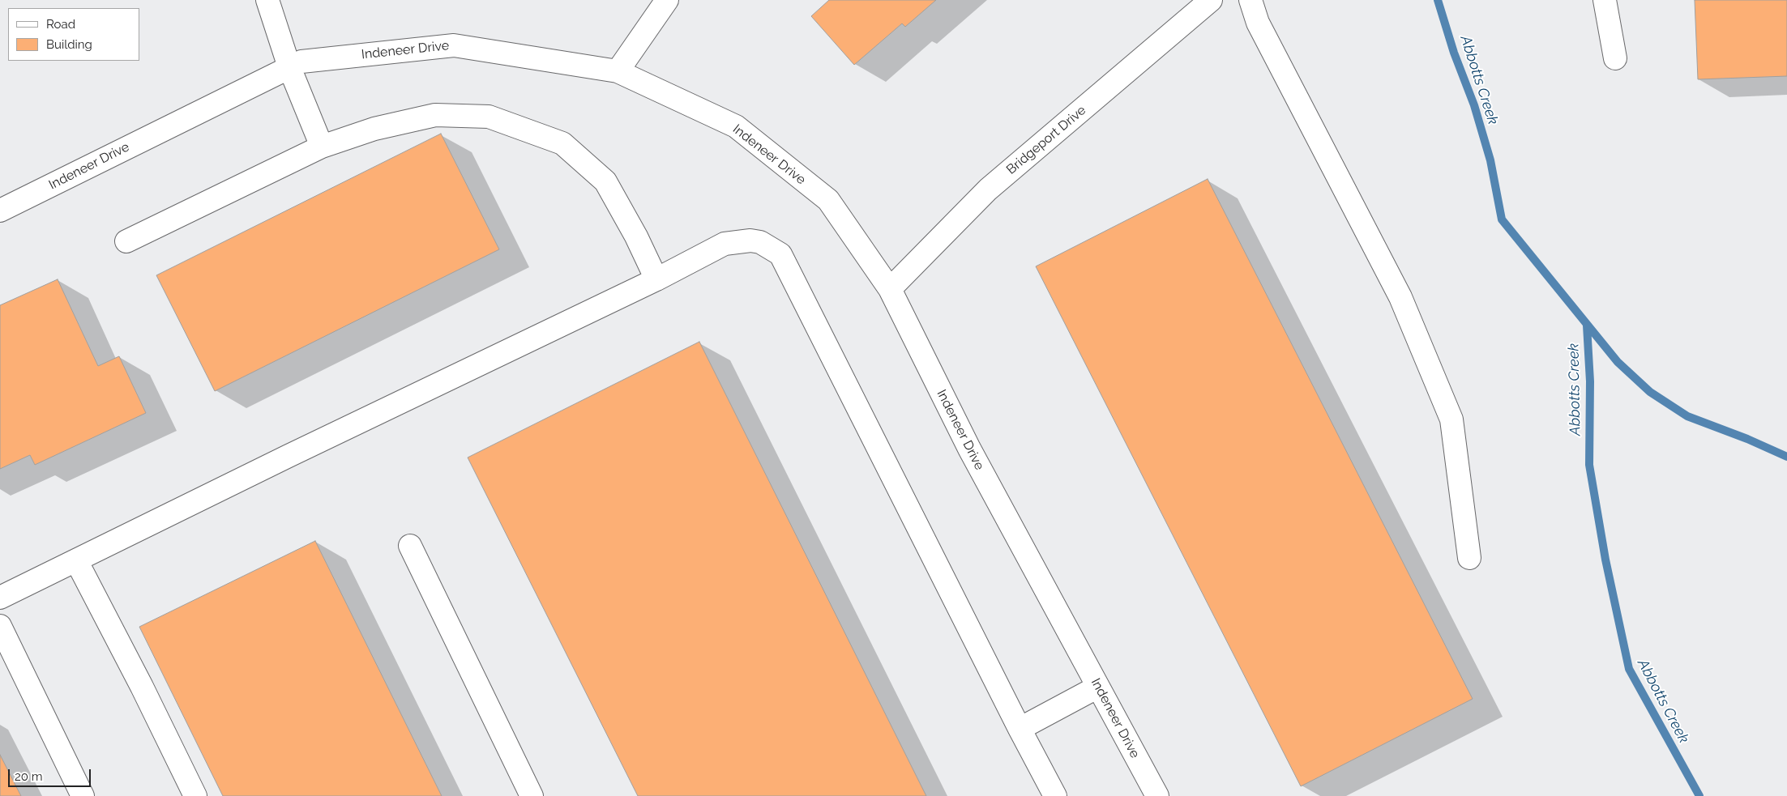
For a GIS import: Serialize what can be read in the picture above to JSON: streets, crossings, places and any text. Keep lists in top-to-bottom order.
{
  "streets": {
    "street": ["Indeneer Drive", "Bridgeport Drive"]
  },
  "crossings": [
    ["Indeneer Drive", "Bridgeport Drive"]
  ],
  "water": ["Abbotts Creek"],
  "legend": ["Road", "Building"],
  "scale_bar": "20 m"
}
